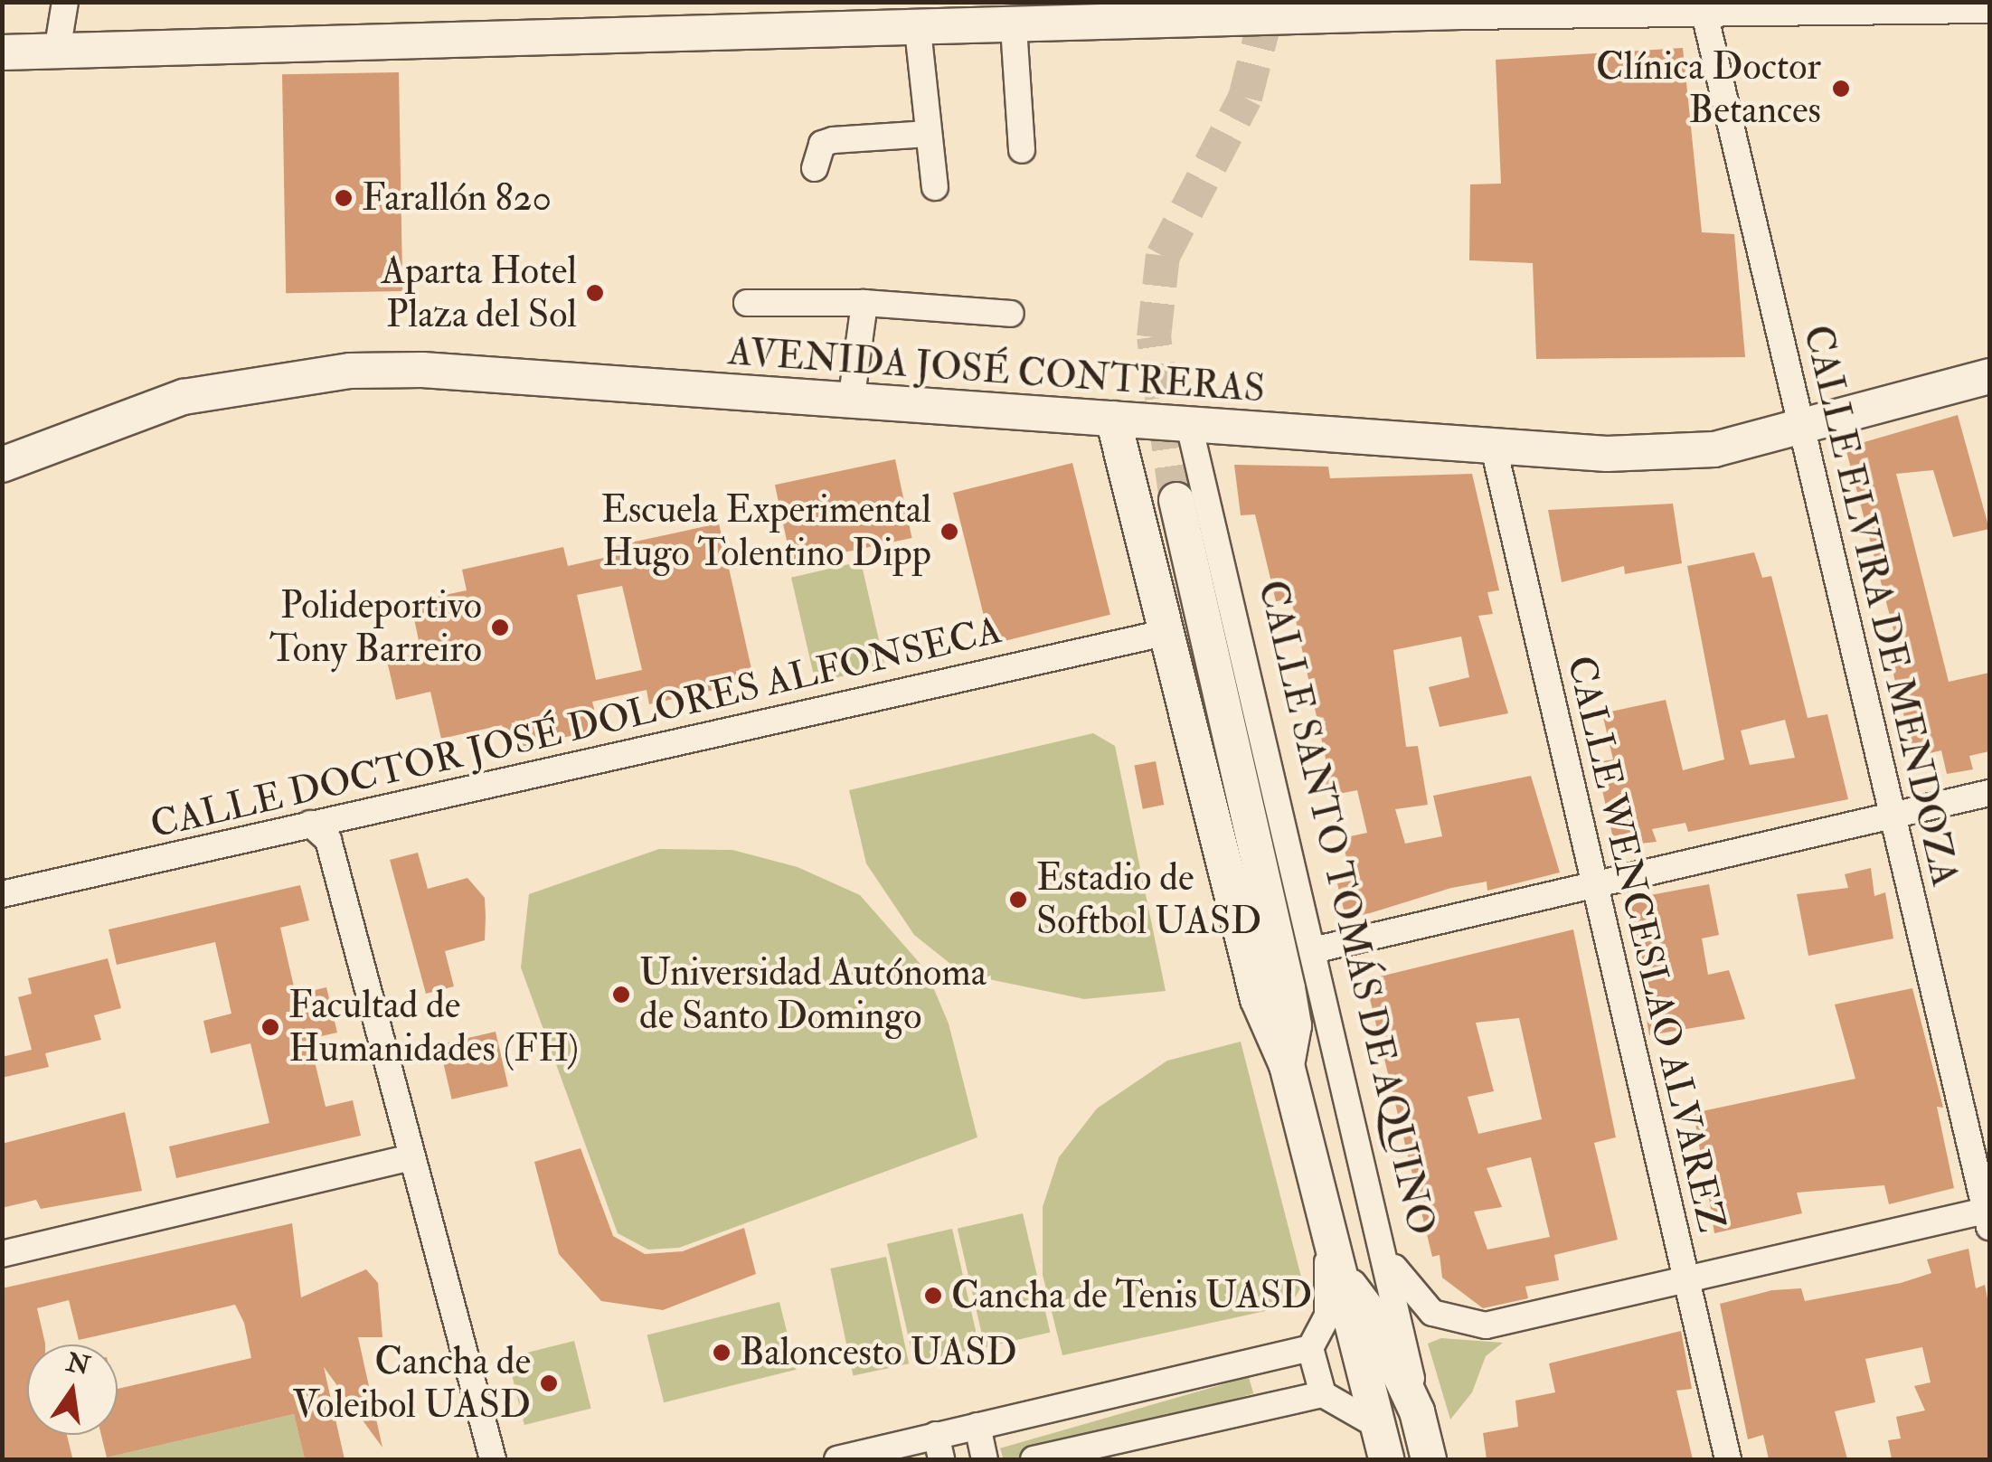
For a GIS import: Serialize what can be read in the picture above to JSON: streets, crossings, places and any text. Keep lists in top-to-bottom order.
{
  "streets": {
    "main road": ["AVENIDA JOSÉ CONTRERAS", "CALLE SANTO TOMÁS DE AQUINO"],
    "street": ["CALLE ELVIRA DE MENDOZA", "CALLE DOCTOR JOSÉ DOLORES ALFONSECA", "CALLE WENCESLAO ALVAREZ"]
  },
  "crossings": [
    ["AVENIDA JOSÉ CONTRERAS", "CALLE ELVIRA DE MENDOZA"],
    ["AVENIDA JOSÉ CONTRERAS", "CALLE SANTO TOMÁS DE AQUINO"],
    ["AVENIDA JOSÉ CONTRERAS", "CALLE WENCESLAO ALVAREZ"],
    ["CALLE DOCTOR JOSÉ DOLORES ALFONSECA", "CALLE SANTO TOMÁS DE AQUINO"]
  ],
  "places": [
    "Clínica Doctor Betances",
    "Farallón 820",
    "Aparta Hotel Plaza del Sol",
    "Escuela Experimental Hugo Tolentino Dipp",
    "Polideportivo Tony Barreiro",
    "Estadio de Softbol UASD",
    "Universidad Autónoma de Santo Domingo",
    "Facultad de Humanidades (FH)",
    "Cancha de Tenis UASD",
    "Baloncesto UASD",
    "Cancha de Voleibol UASD"
  ],
  "north": "top"
}
